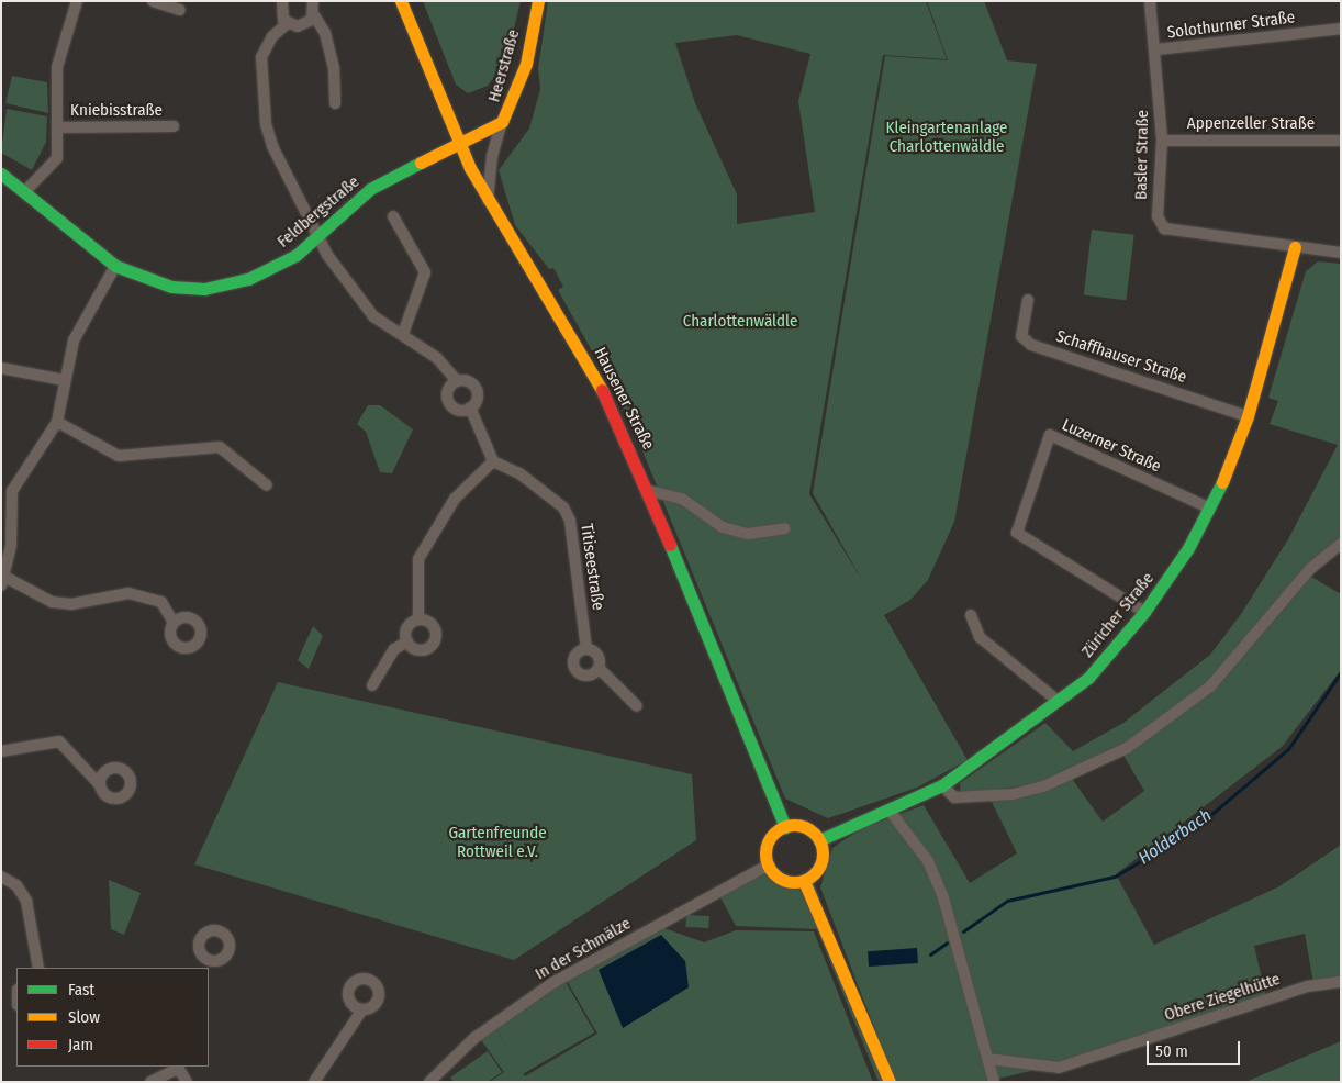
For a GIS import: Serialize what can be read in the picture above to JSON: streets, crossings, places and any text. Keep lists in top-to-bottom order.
{
  "streets": {
    "street": [
      "Solothurner Straße",
      "Heerstraße",
      "Kniebisstraße",
      "Appenzeller Straße",
      "Basler Straße",
      "Feldbergstraße",
      "Schaffhauser Straße",
      "Hausener Straße",
      "Luzerner Straße",
      "Titiseestraße",
      "Züricher Straße",
      "In der Schmälze",
      "Obere Ziegelhütte"
    ]
  },
  "crossings": [
    ["Solothurner Straße", "Basler Straße"],
    ["Heerstraße", "Feldbergstraße"],
    ["Heerstraße", "Hausener Straße"],
    ["Kniebisstraße", "Feldbergstraße"],
    ["Appenzeller Straße", "Basler Straße"],
    ["Basler Straße", "Züricher Straße"],
    ["Feldbergstraße", "Hausener Straße"],
    ["Schaffhauser Straße", "Züricher Straße"],
    ["Hausener Straße", "Züricher Straße"],
    ["Hausener Straße", "In der Schmälze"],
    ["Luzerner Straße", "Züricher Straße"],
    ["Züricher Straße", "In der Schmälze"]
  ],
  "water": ["Holderbach"],
  "parks": ["Kleingartenanlage Charlottenwäldle", "Charlottenwäldle", "Gartenfreunde Rottweil e.V."],
  "legend": ["Fast", "Slow", "Jam"],
  "scale_bar": "50 m"
}
